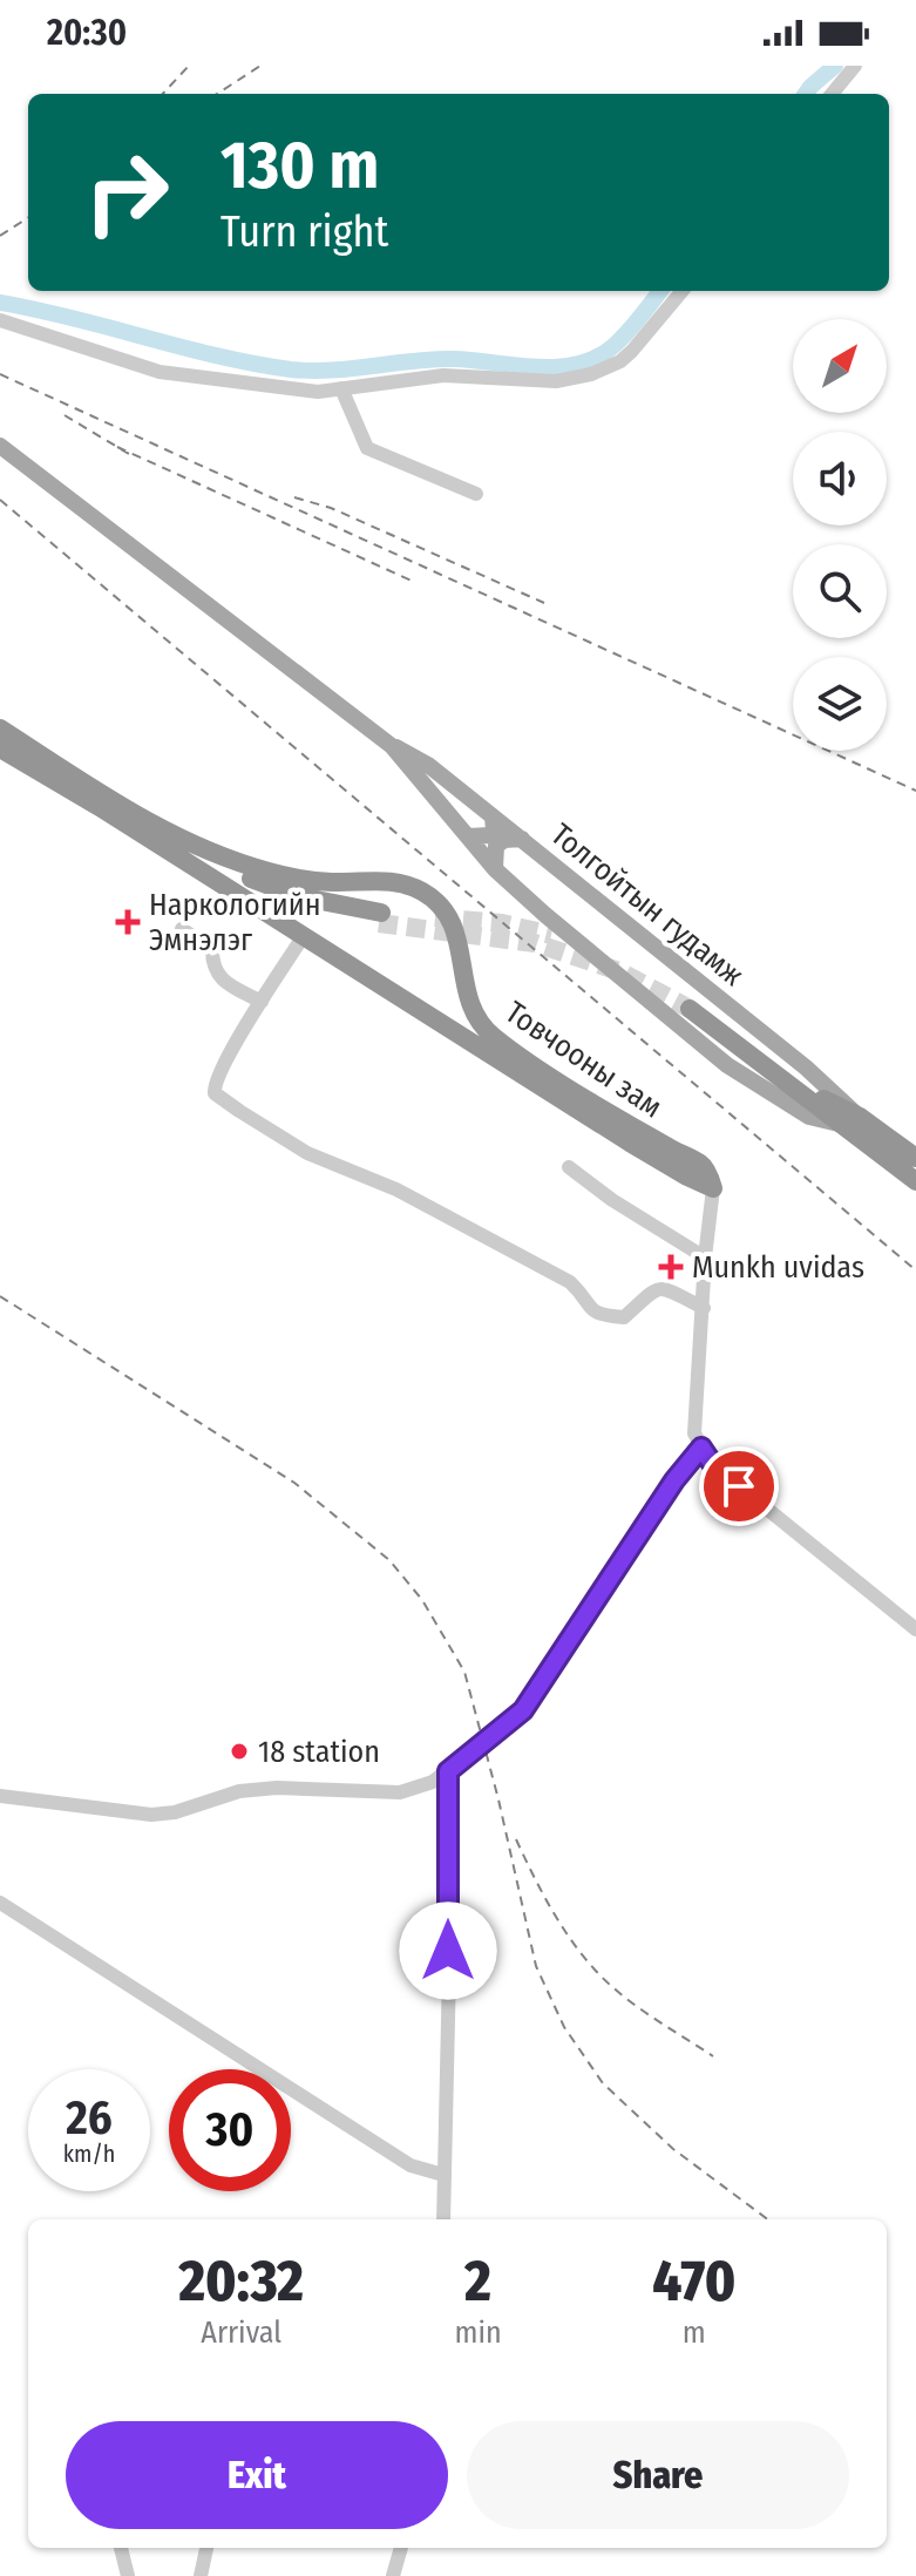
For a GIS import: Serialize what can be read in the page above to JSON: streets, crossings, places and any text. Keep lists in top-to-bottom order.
{
  "streets": {
    "highway": ["Товчооны зам"],
    "main road": ["Толгойтын гудамж"]
  },
  "places": {
    "health": ["Наркологийн Эмнэлэг", "Munkh uvidas"],
    "other": ["18 station"]
  },
  "north": "top right",
  "page": {
    "status": "20:30",
    "turn": ["130 m", "Turn right"],
    "speed": "26 km/h",
    "limit": "30",
    "eta": [
      "20:32",
      "Arrival",
      "2",
      "min",
      "470",
      "m"
    ],
    "buttons": ["Exit", "Share"]
  }
}
